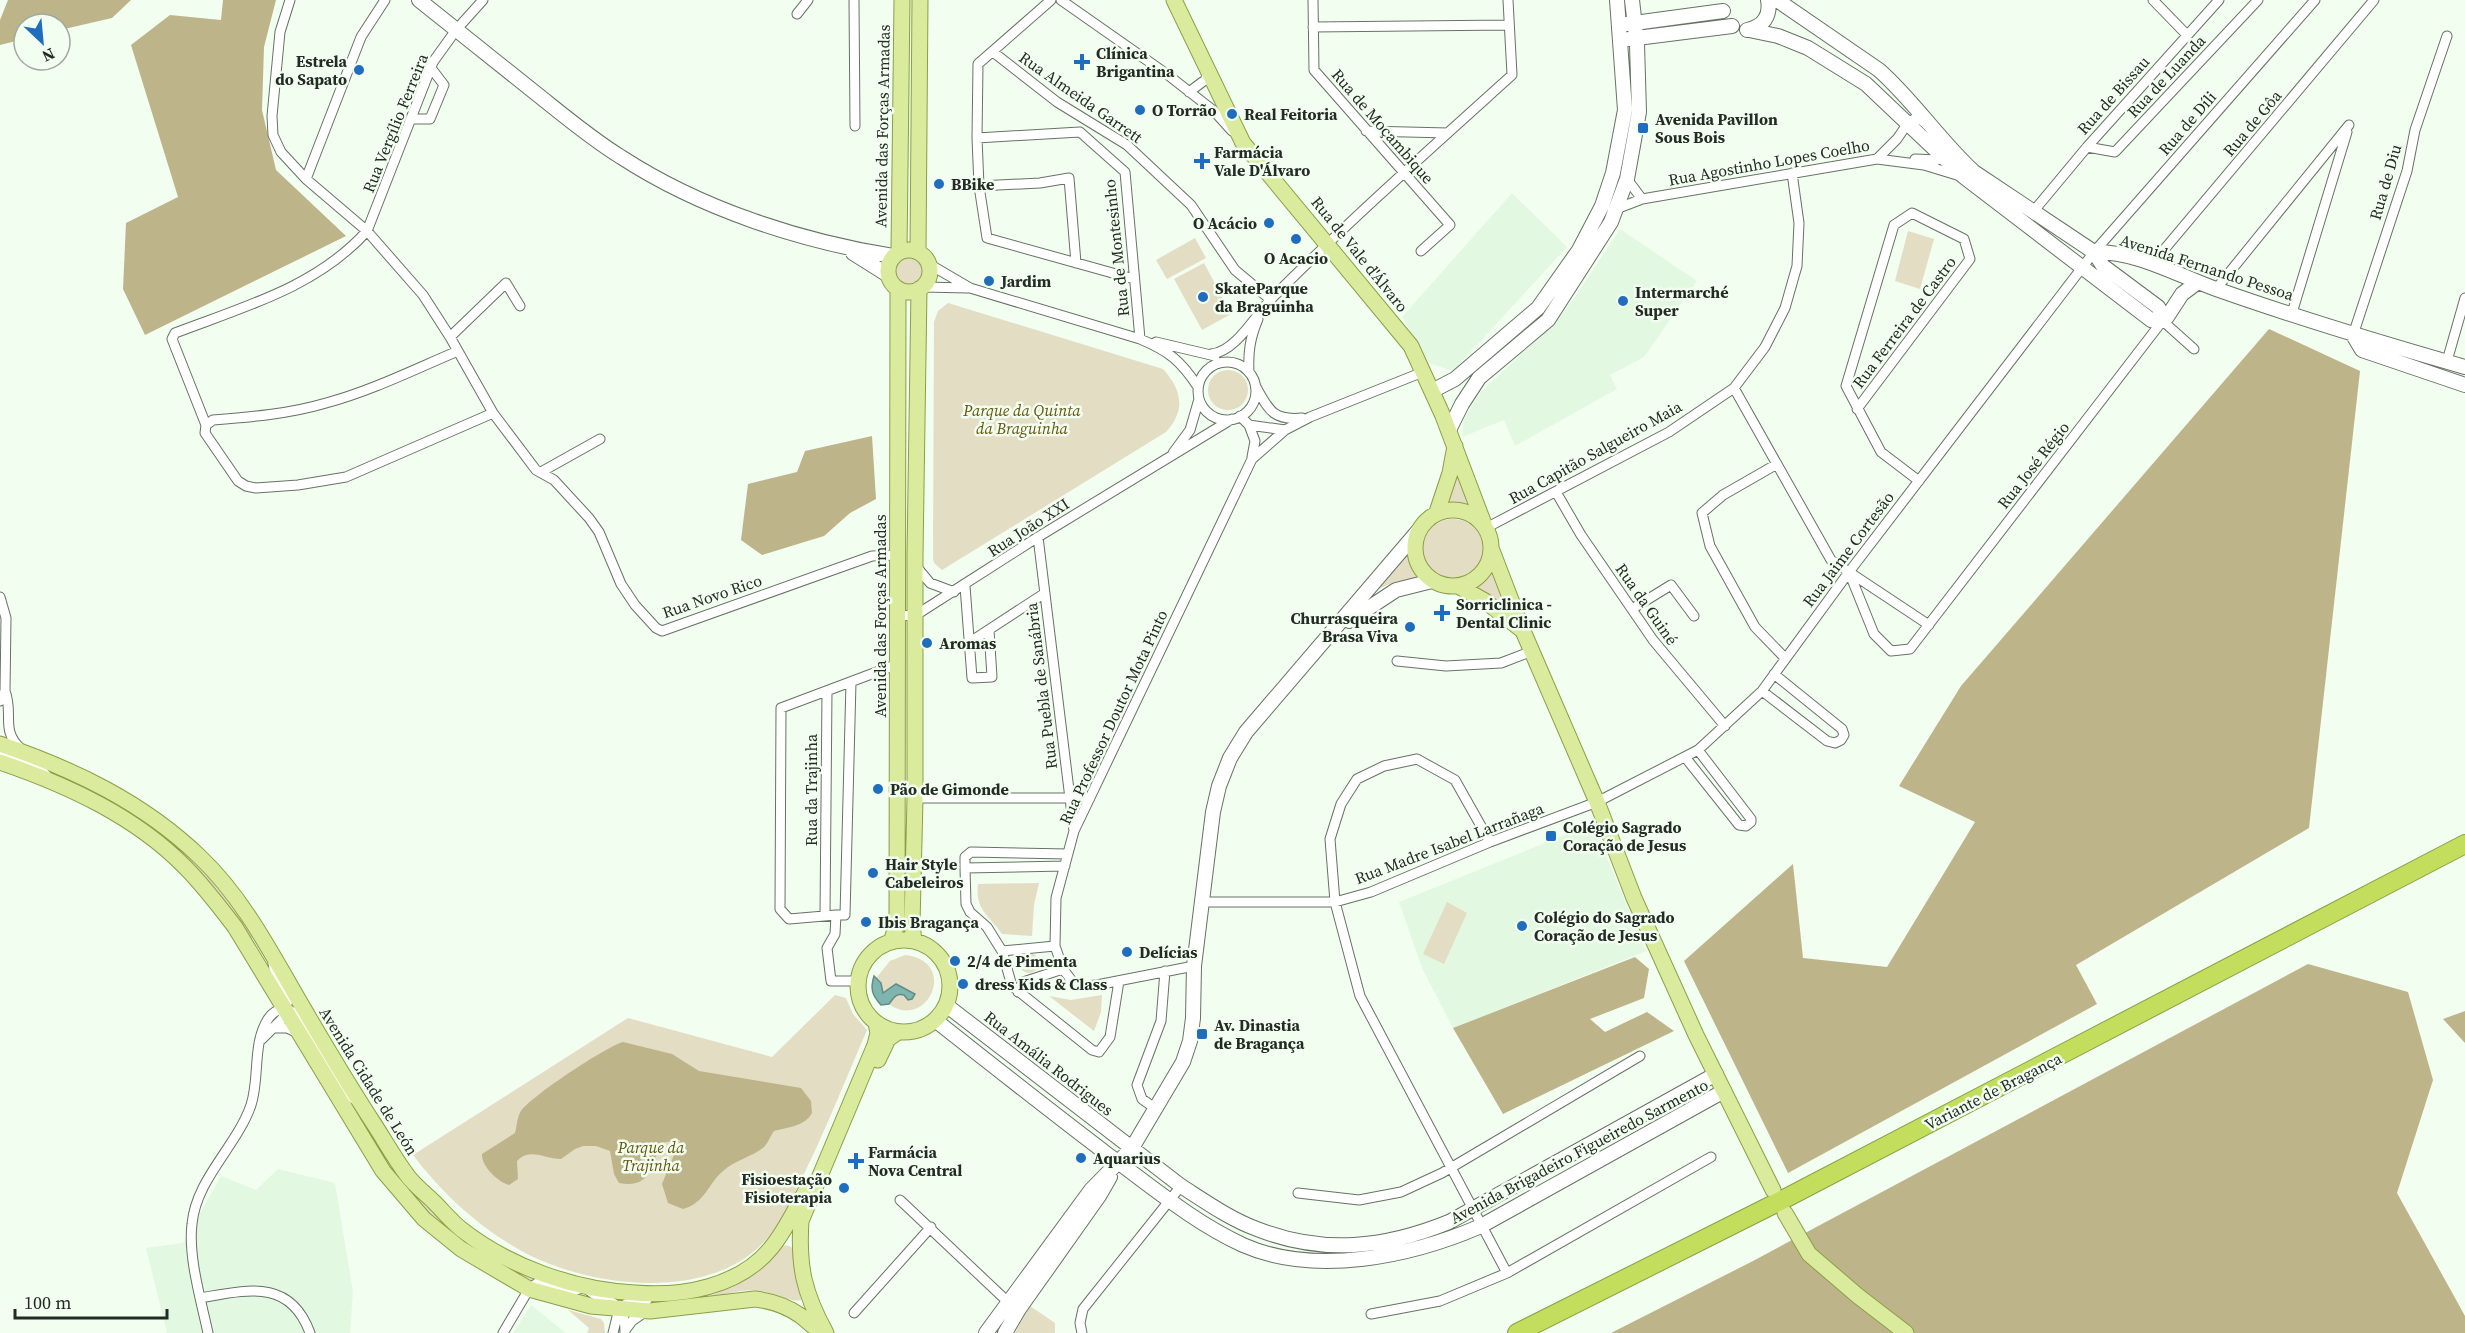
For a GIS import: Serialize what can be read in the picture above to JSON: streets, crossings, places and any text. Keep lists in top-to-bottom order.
{
  "streets": {
    "highway": ["Variante de Bragança"],
    "main road": ["Avenida das Forças Armadas", "Rua de Vale d'Álvaro", "Avenida Cidade de León"],
    "street": [
      "Rua de Luanda",
      "Rua de Bissau",
      "Rua Almeida Garrett",
      "Rua Vergílio Ferreira",
      "Rua de Díli",
      "Rua de Gôa",
      "Rua de Moçambique",
      "Rua Agostinho Lopes Coelho",
      "Rua de Diu",
      "Rua de Montesinho",
      "Avenida Fernando Pessoa",
      "Rua Ferreira de Castro",
      "Rua Capitão Salgueiro Maia",
      "Rua José Régio",
      "Rua João XXI",
      "Rua Jaime Cortesão",
      "Rua Novo Rico",
      "Rua da Guiné",
      "Rua Puebla de Sanábria",
      "Rua Professor Doutor Mota Pinto",
      "Rua da Trajinha",
      "Rua Madre Isabel Larrañaga",
      "Rua Amália Rodrigues",
      "Avenida Brigadeiro Figueiredo Sarmento"
    ]
  },
  "crossings": [
    ["Rua de Luanda", "Rua de Bissau"],
    ["Rua de Bissau", "Avenida Fernando Pessoa"],
    ["Rua Vergílio Ferreira", "Rua Novo Rico"],
    ["Rua de Díli", "Avenida Fernando Pessoa"],
    ["Rua de Díli", "Rua Jaime Cortesão"],
    ["Rua de Gôa", "Avenida Fernando Pessoa"],
    ["Avenida das Forças Armadas", "Rua João XXI"],
    ["Avenida das Forças Armadas", "Rua Novo Rico"],
    ["Avenida das Forças Armadas", "Rua Amália Rodrigues"],
    ["Rua Agostinho Lopes Coelho", "Rua Capitão Salgueiro Maia"],
    ["Rua de Diu", "Avenida Fernando Pessoa"],
    ["Rua de Vale d'Álvaro", "Rua Capitão Salgueiro Maia"],
    ["Rua Ferreira de Castro", "Rua Jaime Cortesão"],
    ["Rua Capitão Salgueiro Maia", "Rua da Guiné"],
    ["Rua José Régio", "Rua Jaime Cortesão"],
    ["Rua João XXI", "Rua Puebla de Sanábria"],
    ["Rua Jaime Cortesão", "Rua da Guiné"],
    ["Rua Jaime Cortesão", "Rua Madre Isabel Larrañaga"],
    ["Rua Puebla de Sanábria", "Rua Professor Doutor Mota Pinto"],
    ["Rua Amália Rodrigues", "Avenida Brigadeiro Figueiredo Sarmento"]
  ],
  "parks": ["Parque da Quinta da Braguinha", "Parque da Trajinha"],
  "places": {
    "health": [
      "Clínica Brigantina",
      "Farmácia Vale D'Álvaro",
      "Sorriclinica - Dental Clinic",
      "Farmácia Nova Central"
    ],
    "other": [
      "Estrela do Sapato",
      "O Torrão",
      "Real Feitoria",
      "BBike",
      "O Acácio",
      "O Acacio",
      "Jardim",
      "SkateParque da Braguinha",
      "Intermarché Super",
      "Churrasqueira Brasa Viva",
      "Aromas",
      "Pão de Gimonde",
      "Hair Style Cabeleiros",
      "Ibis Bragança",
      "Colégio do Sagrado Coração de Jesus",
      "Delícias",
      "2/4 de Pimenta",
      "dress Kids & Class",
      "Aquarius",
      "Fisioestação Fisioterapia"
    ],
    "transit": ["Avenida Pavillon Sous Bois", "Colégio Sagrado Coração de Jesus", "Av. Dinastia de Bragança"]
  },
  "scale_bar": "100 m",
  "north": "bottom right"
}
